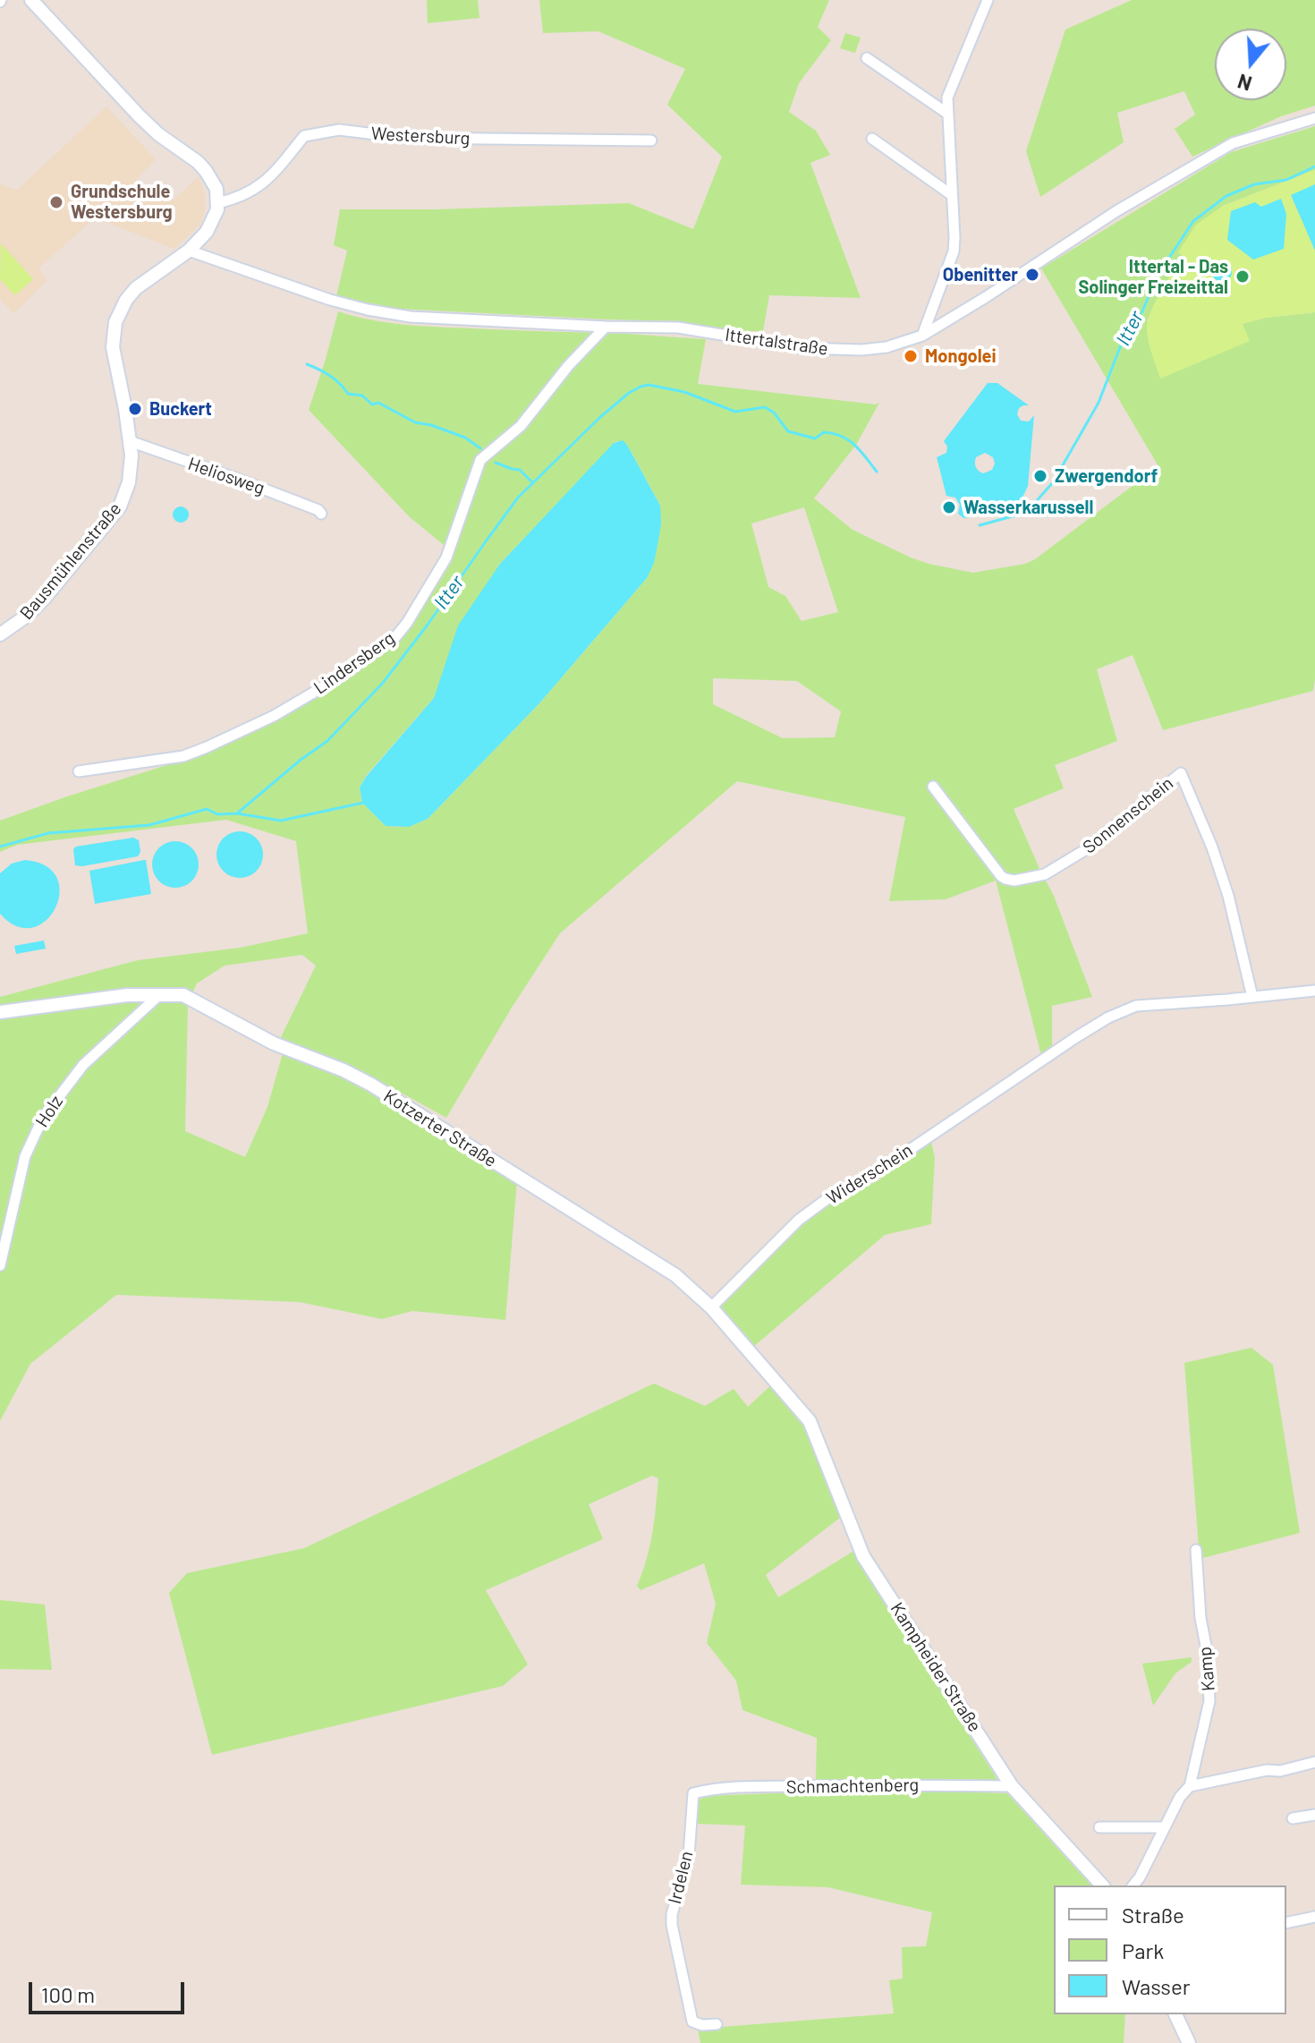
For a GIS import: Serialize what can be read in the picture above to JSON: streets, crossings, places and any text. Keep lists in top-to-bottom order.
{
  "streets": {
    "street": [
      "Westersburg",
      "Ittertalstraße",
      "Heliosweg",
      "Bausmühlenstraße",
      "Lindersberg",
      "Sonnenschein",
      "Holz",
      "Kotzerter Straße",
      "Widerschein",
      "Kampheider Straße",
      "Kamp",
      "Schmachtenberg",
      "Irdelen"
    ]
  },
  "crossings": [
    ["Westersburg", "Bausmühlenstraße"],
    ["Ittertalstraße", "Bausmühlenstraße"],
    ["Ittertalstraße", "Lindersberg"],
    ["Heliosweg", "Bausmühlenstraße"],
    ["Sonnenschein", "Widerschein"],
    ["Holz", "Kotzerter Straße"],
    ["Kotzerter Straße", "Widerschein"],
    ["Kotzerter Straße", "Kampheider Straße"],
    ["Kampheider Straße", "Schmachtenberg"],
    ["Schmachtenberg", "Irdelen"]
  ],
  "water": ["Itter"],
  "places": [
    "Grundschule Westersburg",
    "Obenitter",
    "Ittertal - Das Solinger Freizeittal",
    "Mongolei",
    "Buckert",
    "Zwergendorf",
    "Wasserkarussell"
  ],
  "legend": ["Straße", "Park", "Wasser"],
  "scale_bar": "100 m",
  "north": "bottom"
}
